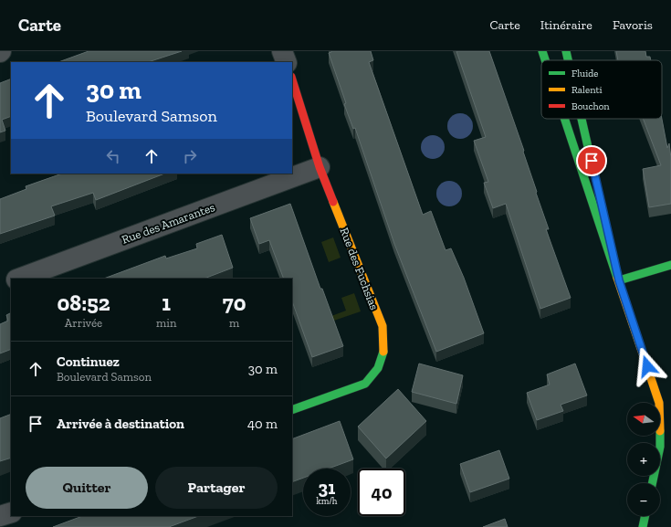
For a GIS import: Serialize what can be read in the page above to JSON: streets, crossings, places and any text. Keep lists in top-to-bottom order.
{
  "streets": {
    "street": ["Rue des Amarantes", "Rue des Fuchsias"]
  },
  "crossings": [
    ["Rue des Amarantes", "Rue des Fuchsias"]
  ],
  "legend": ["Fluide", "Ralenti", "Bouchon"],
  "north": "left",
  "page": {
    "header": "Carte",
    "nav": ["Carte", "Itinéraire", "Favoris"],
    "turn": ["30 m", "Boulevard Samson"],
    "eta": [
      "08:52",
      "Arrivée",
      "1",
      "min",
      "70",
      "m"
    ],
    "list": [
      {
        "name": "Continuez",
        "note": "Boulevard Samson",
        "value": "30 m"
      },
      {
        "name": "Arrivée à destination",
        "value": "40 m"
      }
    ],
    "map_buttons": ["+", "−"],
    "buttons": ["Quitter", "Partager"],
    "speed": "31 km/h",
    "limit": "40"
  }
}
